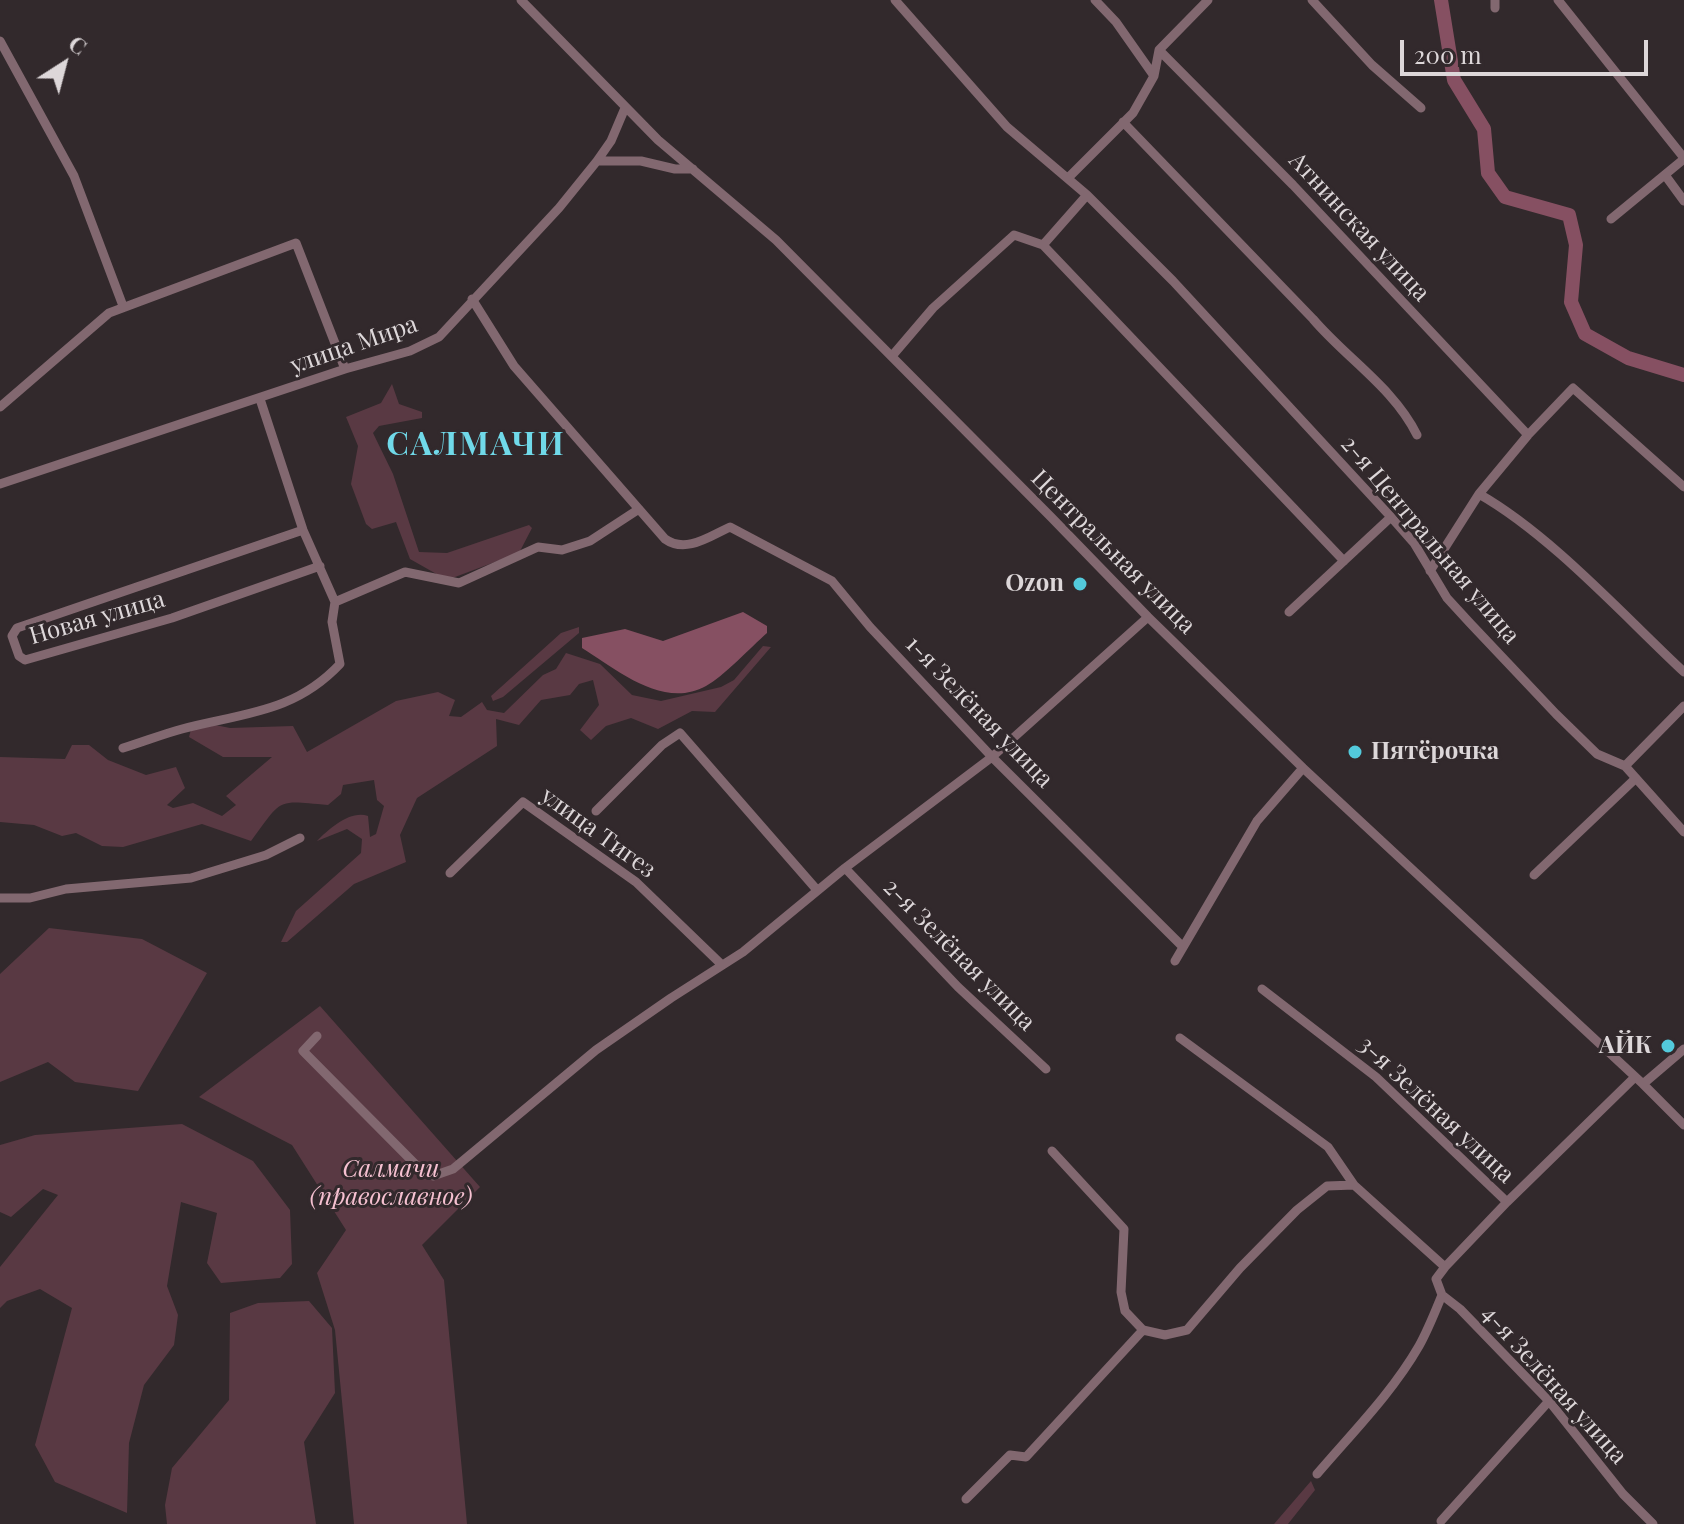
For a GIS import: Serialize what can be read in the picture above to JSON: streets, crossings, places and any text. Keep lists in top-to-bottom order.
{
  "streets": {
    "street": [
      "Атнинская улица",
      "улица Мира",
      "2-я Центральная улица",
      "Центральная улица",
      "Новая улица",
      "1-я Зелёная улица",
      "улица Тигез",
      "2-я Зелёная улица",
      "3-я Зелёная улица",
      "4-я Зелёная улица"
    ]
  },
  "crossings": [
    ["улица Мира", "Центральная улица"],
    ["Центральная улица", "3-я Зелёная улица"]
  ],
  "districts": ["САЛМАЧИ"],
  "parks": ["Салмачи (православное)"],
  "places": ["Ozon", "Пятёрочка", "АЙК"],
  "scale_bar": "200 m",
  "north": "top right"
}
